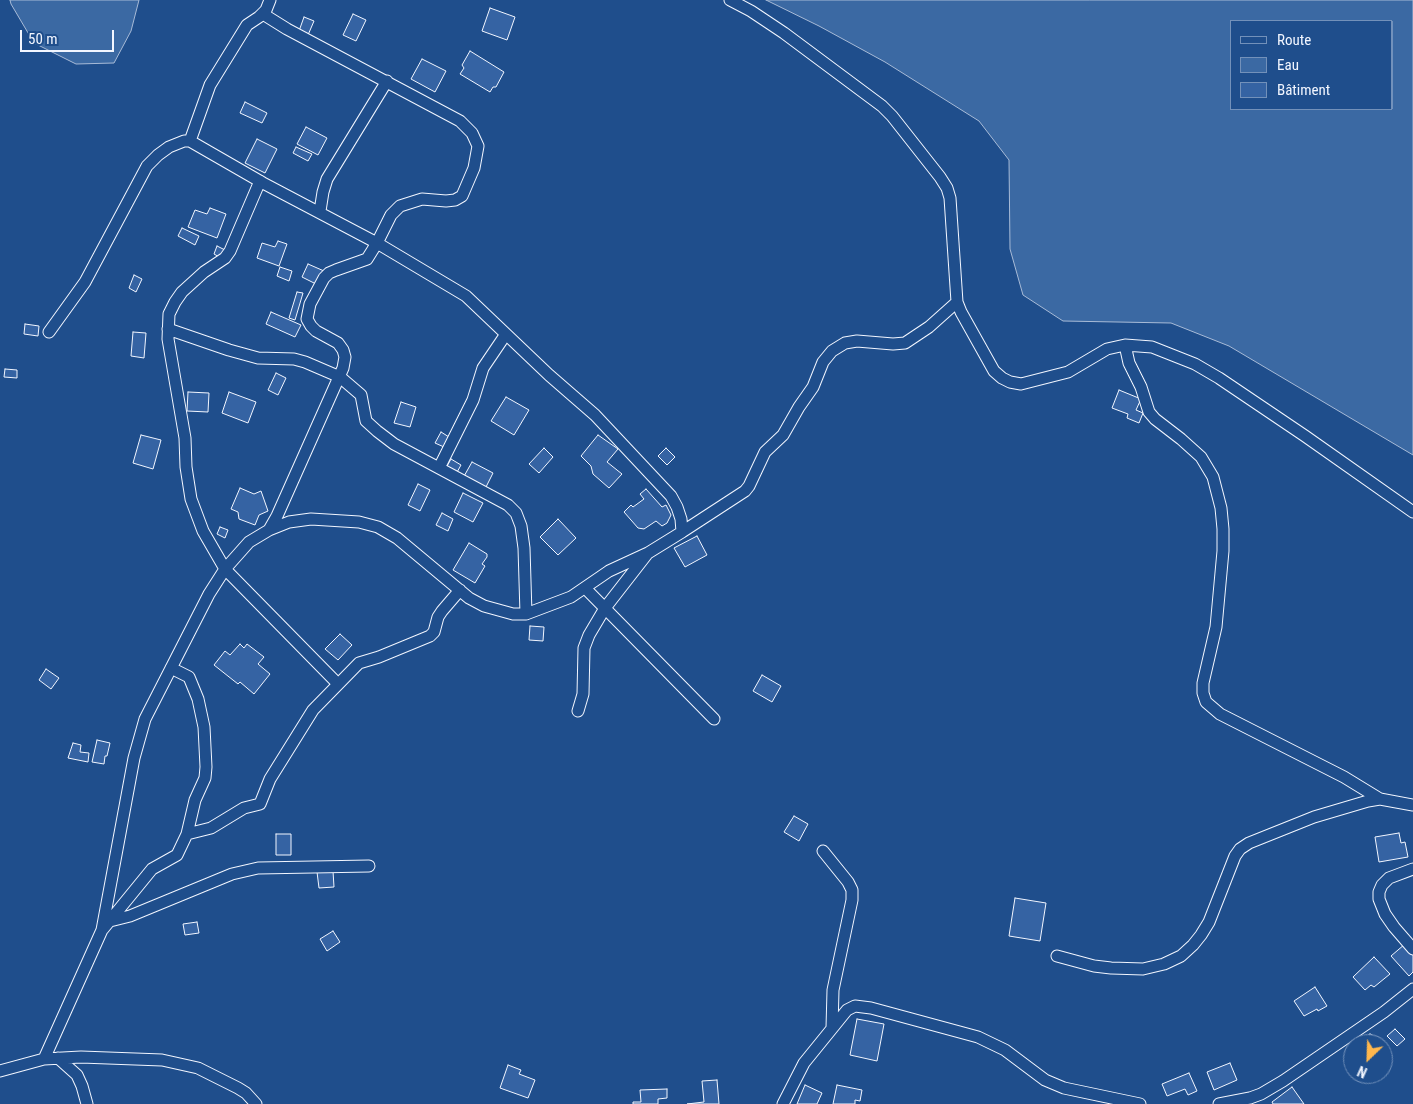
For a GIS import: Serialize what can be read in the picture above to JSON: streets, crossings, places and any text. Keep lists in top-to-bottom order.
{
  "legend": ["Route", "Eau", "Bâtiment"],
  "scale_bar": "50 m",
  "north": "bottom left"
}
